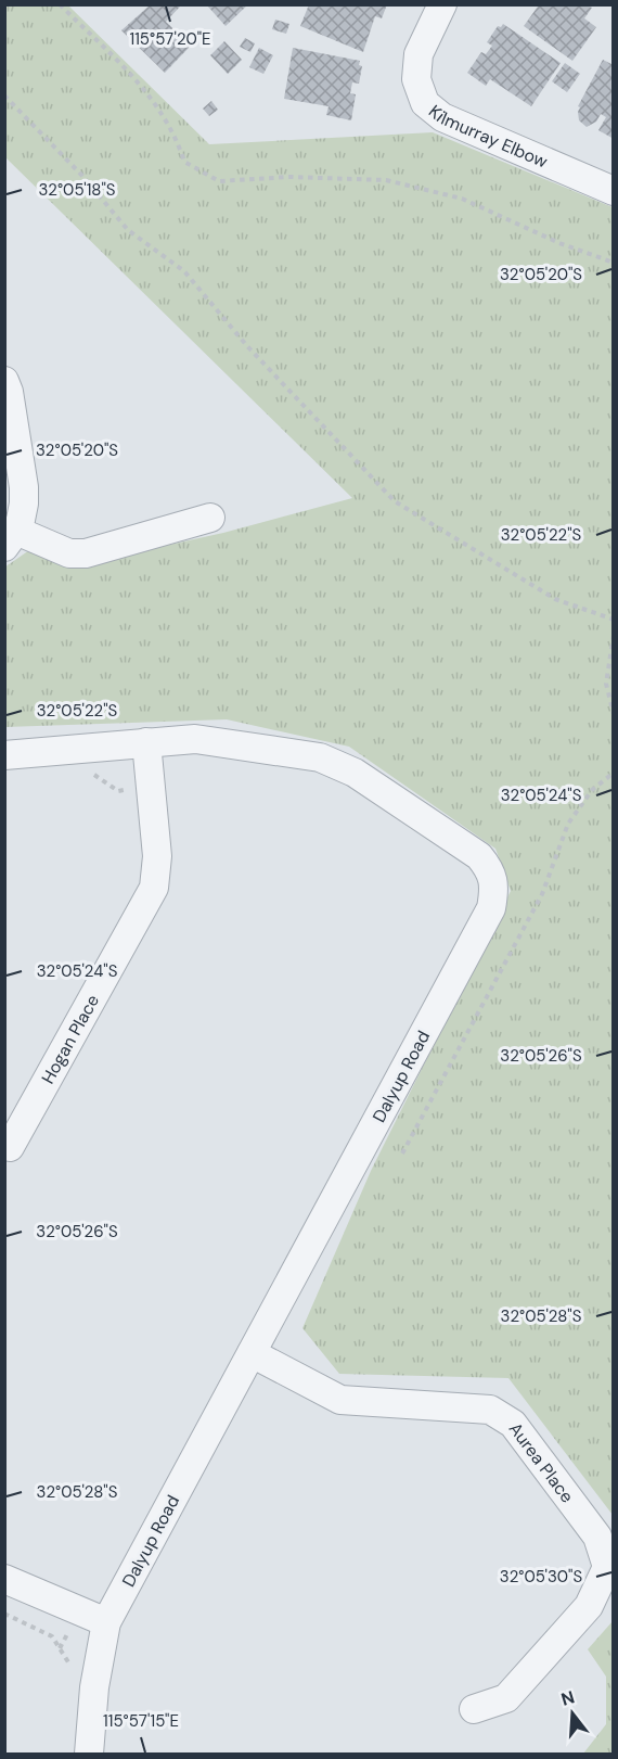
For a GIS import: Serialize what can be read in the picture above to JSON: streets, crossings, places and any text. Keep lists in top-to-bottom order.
{
  "streets": {
    "street": [
      "Kilmurray Elbow",
      "Hogan Place",
      "Dalyup Road",
      "Aurea Place"
    ]
  },
  "crossings": [
    ["Hogan Place", "Dalyup Road"],
    ["Dalyup Road", "Aurea Place"]
  ],
  "north": "top",
  "coordinates": [
    "115°57'20\"E",
    "32°05'18\"S",
    "32°05'20\"S",
    "32°05'22\"S",
    "32°05'24\"S",
    "32°05'26\"S",
    "32°05'28\"S",
    "32°05'30\"S",
    "115°57'15\"E"
  ]
}
